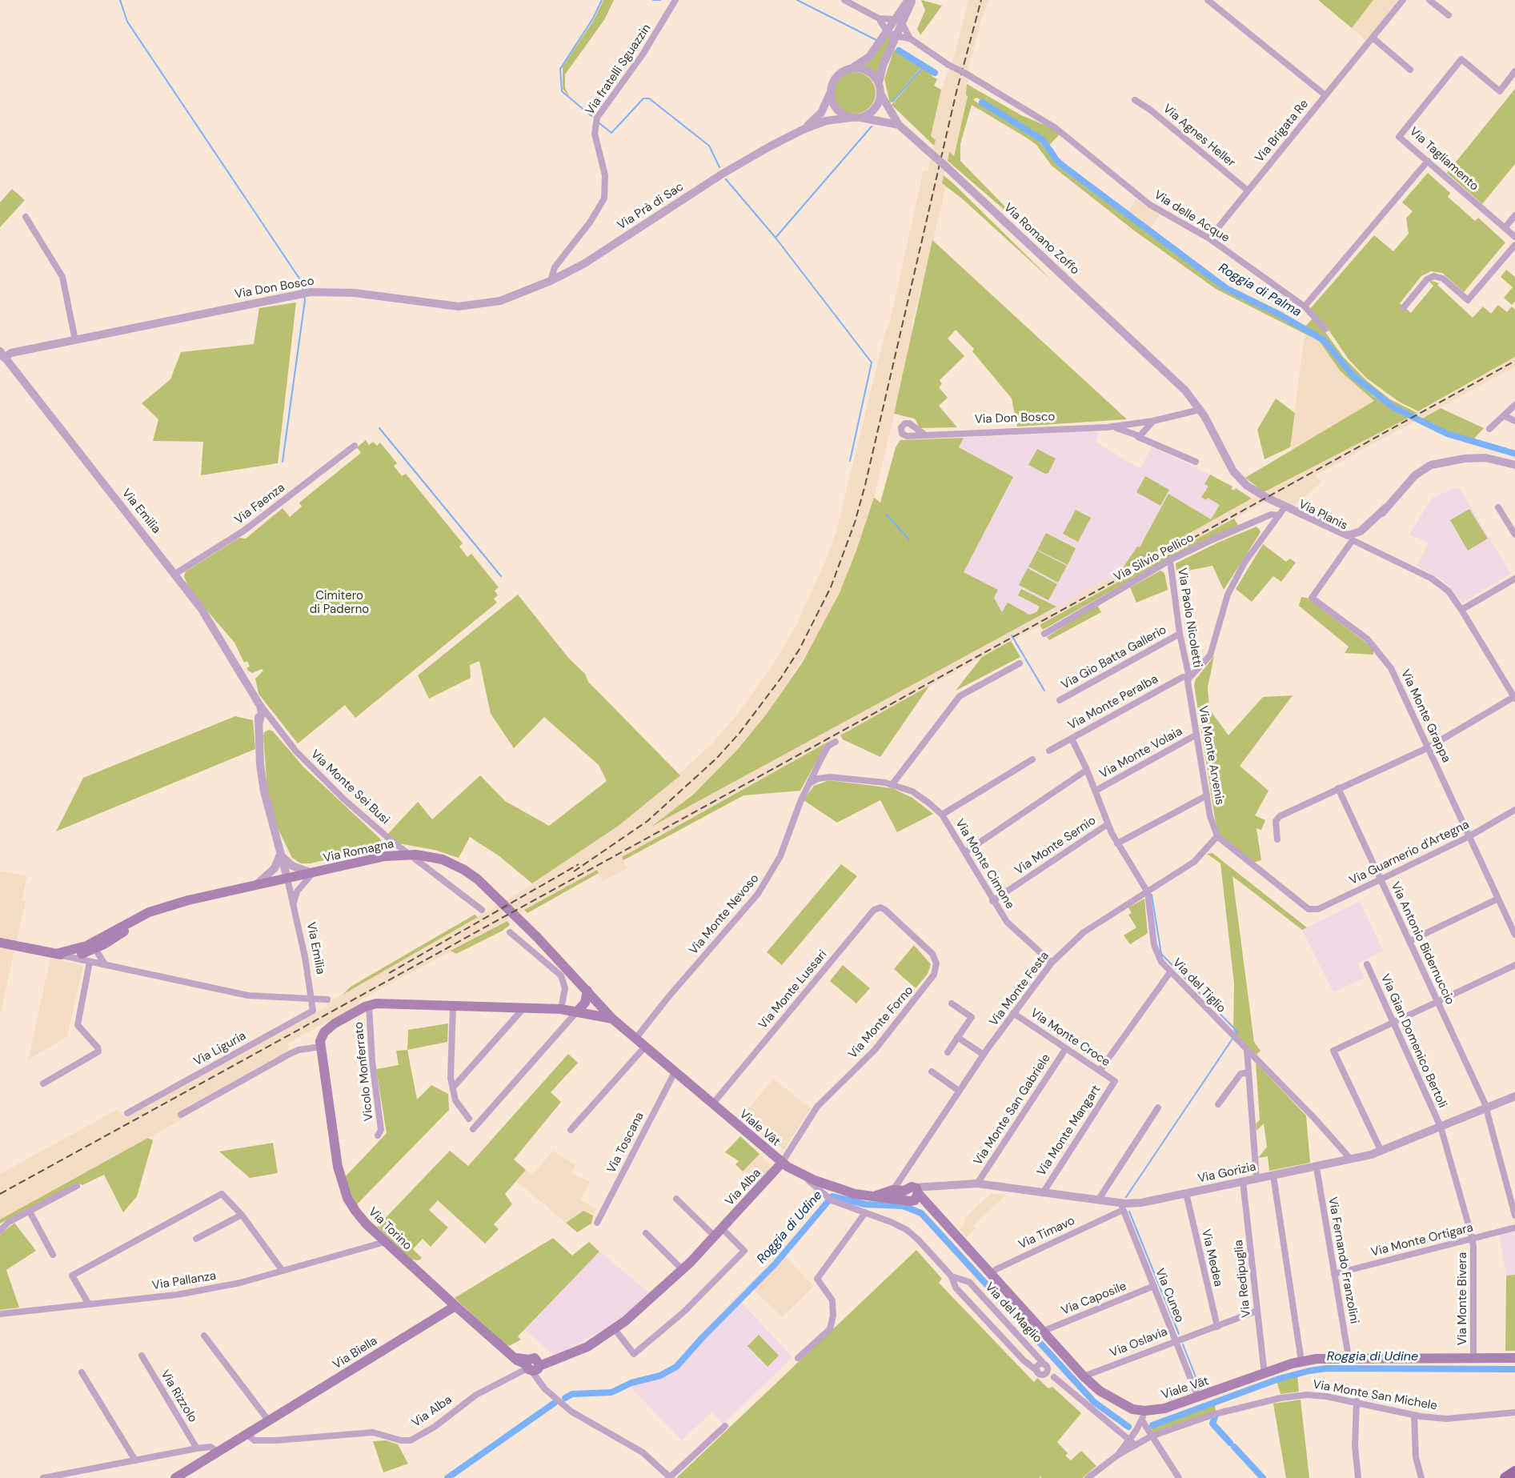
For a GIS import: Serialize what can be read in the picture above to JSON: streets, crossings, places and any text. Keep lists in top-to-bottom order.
{
  "streets": {
    "main road": [
      "Via Romagna",
      "Viale Vât",
      "Via Alba",
      "Via Torino",
      "Via Biella"
    ],
    "street": [
      "Via fratelli Sguazzin",
      "Via Brigata Re",
      "Via Agnes Heller",
      "Via Tagliamento",
      "Via Prà di Sac",
      "Via delle Acque",
      "Via Romano Zoffo",
      "Via Don Bosco",
      "Via Faenza",
      "Via Emilia",
      "Via Planis",
      "Via Silvio Pellico",
      "Via Paolo Nicoletti",
      "Via Gio Batta Gallerio",
      "Via Monte Peralba",
      "Via Monte Grappa",
      "Via Monte Volaia",
      "Via Monte Arvenis",
      "Via Monte Sei Busi",
      "Via Monte Sernio",
      "Via Guarnerio d'Artegna",
      "Via Monte Cimone",
      "Via Monte Nevoso",
      "Via Antonio Bidernuccio",
      "Via del Tiglio",
      "Via Monte Festa",
      "Via Monte Lussari",
      "Via Monte Forno",
      "Via Monte Croce",
      "Via Gian Domenico Bertoli",
      "Via Liguria",
      "Vicolo Monferrato",
      "Via Monte San Gabriele",
      "Via Monte Mangart",
      "Via Toscana",
      "Via Gorizia",
      "Via Timavo",
      "Via Monte Ortigara",
      "Via Medea",
      "Via Fernando Franzolini",
      "Via Redipuglia",
      "Via Pallanza",
      "Via Cuneo",
      "Via Caposile",
      "Via Monte Bivera",
      "Via del Maglio",
      "Via Oslavia",
      "Via Monte San Michele",
      "Via Rizzolo"
    ]
  },
  "crossings": [
    ["Via fratelli Sguazzin", "Via Prà di Sac"],
    ["Via Brigata Re", "Via Agnes Heller"],
    ["Via Brigata Re", "Via delle Acque"],
    ["Via Prà di Sac", "Via Romano Zoffo"],
    ["Via Prà di Sac", "Via Don Bosco"],
    ["Via Romano Zoffo", "Via Planis"],
    ["Via Romano Zoffo", "Via Silvio Pellico"],
    ["Via Don Bosco", "Via Emilia"],
    ["Via Faenza", "Via Emilia"],
    ["Via Emilia", "Via Monte Sei Busi"],
    ["Via Emilia", "Via Romagna"],
    ["Via Emilia", "Via Liguria"],
    ["Via Planis", "Via Silvio Pellico"],
    ["Via Planis", "Via Monte Grappa"],
    ["Via Silvio Pellico", "Via Paolo Nicoletti"],
    ["Via Paolo Nicoletti", "Via Gio Batta Gallerio"],
    ["Via Paolo Nicoletti", "Via Monte Peralba"],
    ["Via Paolo Nicoletti", "Via Monte Arvenis"],
    ["Via Monte Peralba", "Via Monte Arvenis"],
    ["Via Monte Peralba", "Via del Tiglio"],
    ["Via Monte Grappa", "Via Guarnerio d'Artegna"],
    ["Via Monte Volaia", "Via Monte Arvenis"],
    ["Via Monte Volaia", "Via del Tiglio"],
    ["Via Monte Arvenis", "Via Guarnerio d'Artegna"],
    ["Via Monte Arvenis", "Via Monte Festa"],
    ["Via Monte Sei Busi", "Via Romagna"],
    ["Via Monte Sernio", "Via Monte Cimone"],
    ["Via Monte Sernio", "Via del Tiglio"],
    ["Via Romagna", "Viale Vât"],
    ["Via Guarnerio d'Artegna", "Via Antonio Bidernuccio"],
    ["Via Guarnerio d'Artegna", "Via Monte Festa"],
    ["Via Monte Cimone", "Via Monte Nevoso"],
    ["Via Monte Cimone", "Via Monte Festa"],
    ["Via Monte Nevoso", "Viale Vât"],
    ["Via Antonio Bidernuccio", "Via Gorizia"],
    ["Via del Tiglio", "Via Monte Festa"],
    ["Via del Tiglio", "Via Gorizia"],
    ["Via Monte Festa", "Via Monte Croce"],
    ["Via Monte Festa", "Viale Vât"],
    ["Via Monte Lussari", "Via Monte Forno"],
    ["Via Monte Lussari", "Viale Vât"],
    ["Via Monte Forno", "Viale Vât"],
    ["Via Monte Forno", "Via Alba"],
    ["Via Monte Croce", "Via Monte San Gabriele"],
    ["Via Monte Croce", "Via Monte Mangart"],
    ["Via Gian Domenico Bertoli", "Via Gorizia"],
    ["Via Gian Domenico Bertoli", "Via Monte Ortigara"],
    ["Via Gian Domenico Bertoli", "Via Monte Bivera"],
    ["Via Monte San Gabriele", "Via Gorizia"],
    ["Viale Vât", "Via Toscana"],
    ["Viale Vât", "Via Gorizia"],
    ["Viale Vât", "Via Alba"],
    ["Viale Vât", "Via Timavo"],
    ["Viale Vât", "Via Fernando Franzolini"],
    ["Viale Vât", "Via Redipuglia"],
    ["Viale Vât", "Via Cuneo"],
    ["Viale Vât", "Via Caposile"],
    ["Viale Vât", "Via Monte Bivera"],
    ["Viale Vât", "Via del Maglio"],
    ["Viale Vât", "Via Oslavia"],
    ["Via Monte Mangart", "Via Gorizia"],
    ["Via Gorizia", "Via Timavo"],
    ["Via Gorizia", "Via Medea"],
    ["Via Gorizia", "Via Fernando Franzolini"],
    ["Via Gorizia", "Via Redipuglia"],
    ["Via Gorizia", "Via Cuneo"],
    ["Via Alba", "Via Torino"],
    ["Via Alba", "Via Biella"],
    ["Via Torino", "Via Pallanza"],
    ["Via Torino", "Via Biella"],
    ["Via Timavo", "Via Cuneo"],
    ["Via Monte Ortigara", "Via Fernando Franzolini"],
    ["Via Monte Ortigara", "Via Monte Bivera"],
    ["Via Medea", "Via Oslavia"],
    ["Via Redipuglia", "Via Oslavia"],
    ["Via Cuneo", "Via Caposile"],
    ["Via Cuneo", "Via Oslavia"],
    ["Via del Maglio", "Via Monte San Michele"]
  ],
  "water": ["Roggia di Palma", "Roggia di Udine"],
  "parks": ["Cimitero di Paderno"]
}
